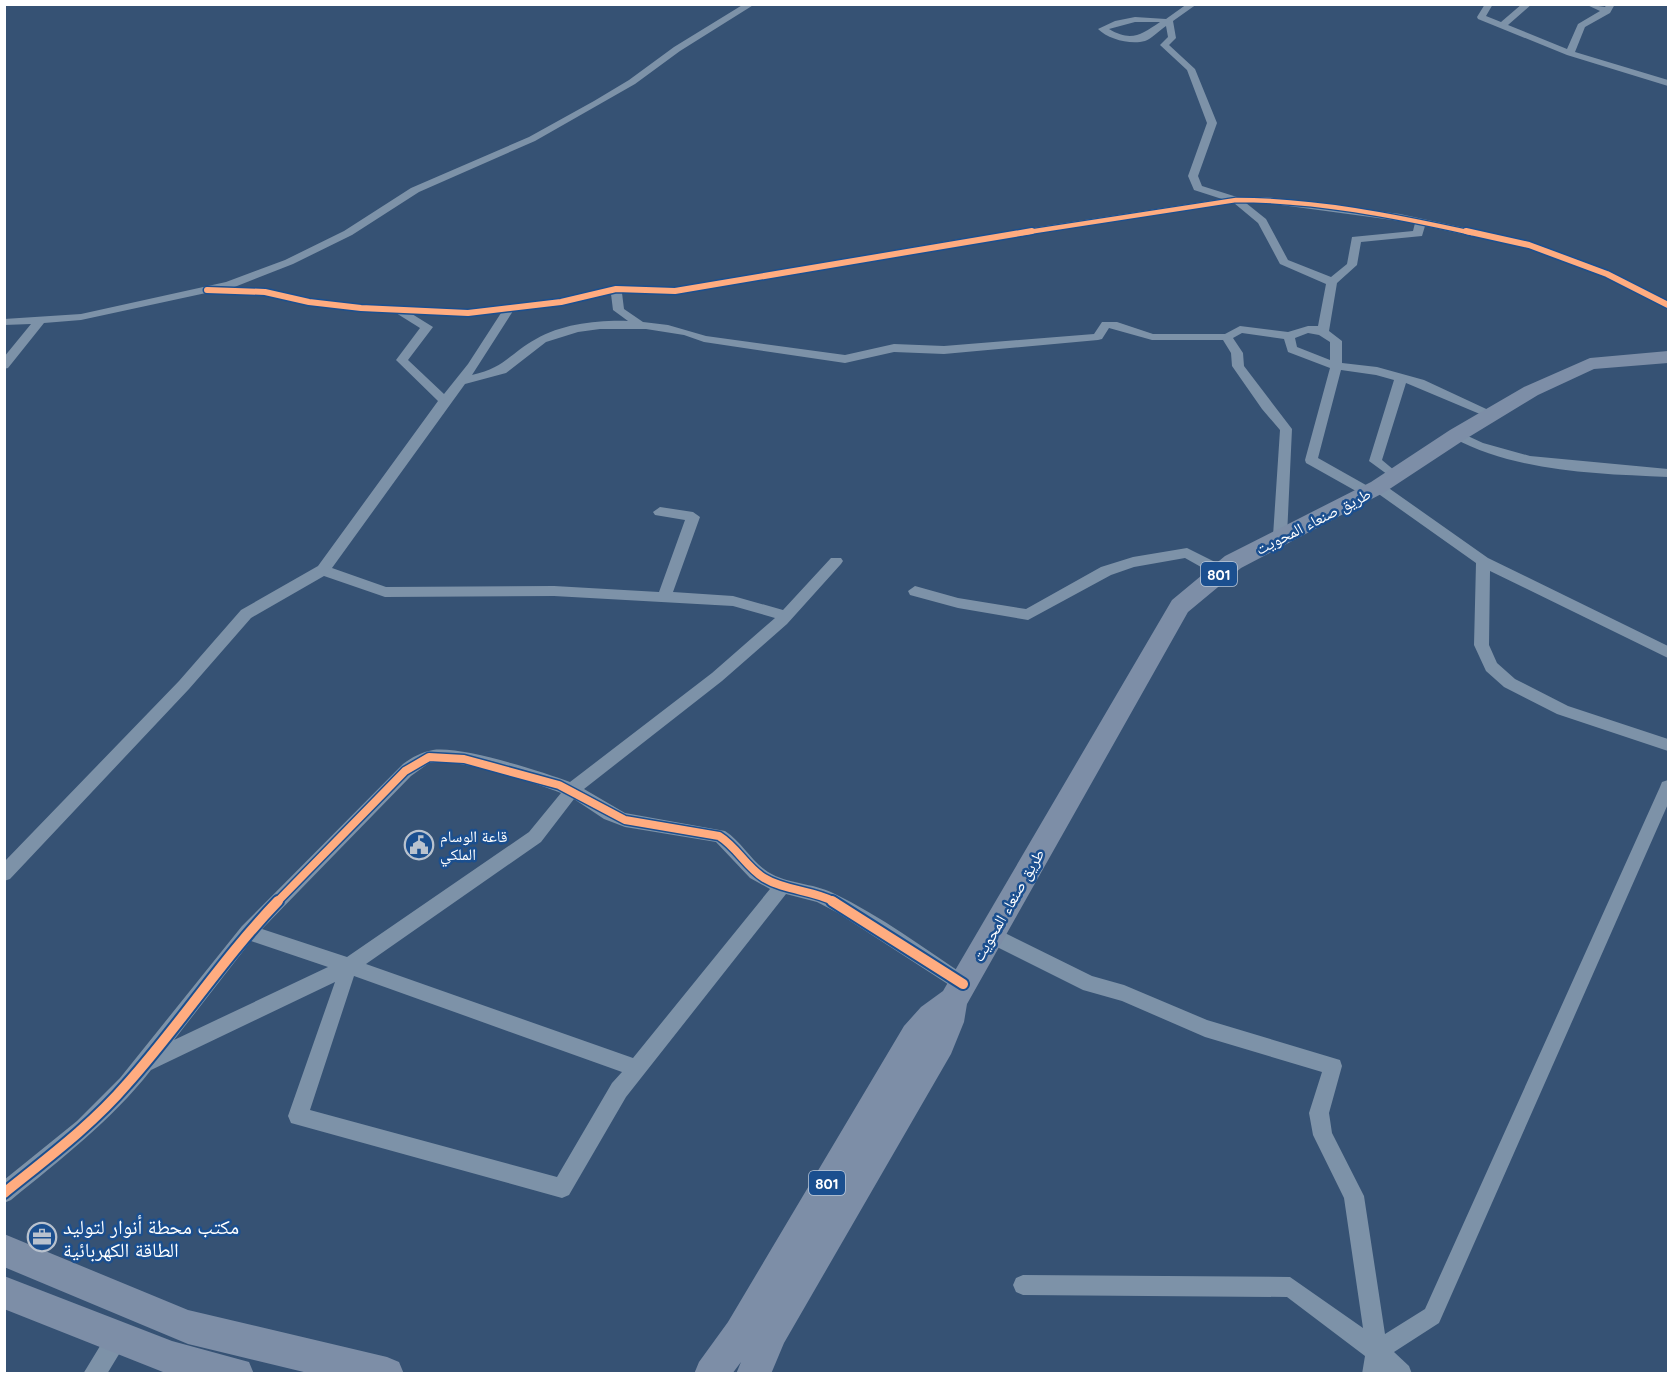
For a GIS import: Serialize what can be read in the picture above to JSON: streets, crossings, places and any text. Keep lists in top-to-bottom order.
{
  "streets": {
    "main road": ["طريق صنعاء المحويت", "801"]
  },
  "places": {
    "public building": ["قاعة الوسام الملكي"],
    "office": ["مكتب محطة أنوار لتوليد الطاقة الكهربائية"]
  }
}
